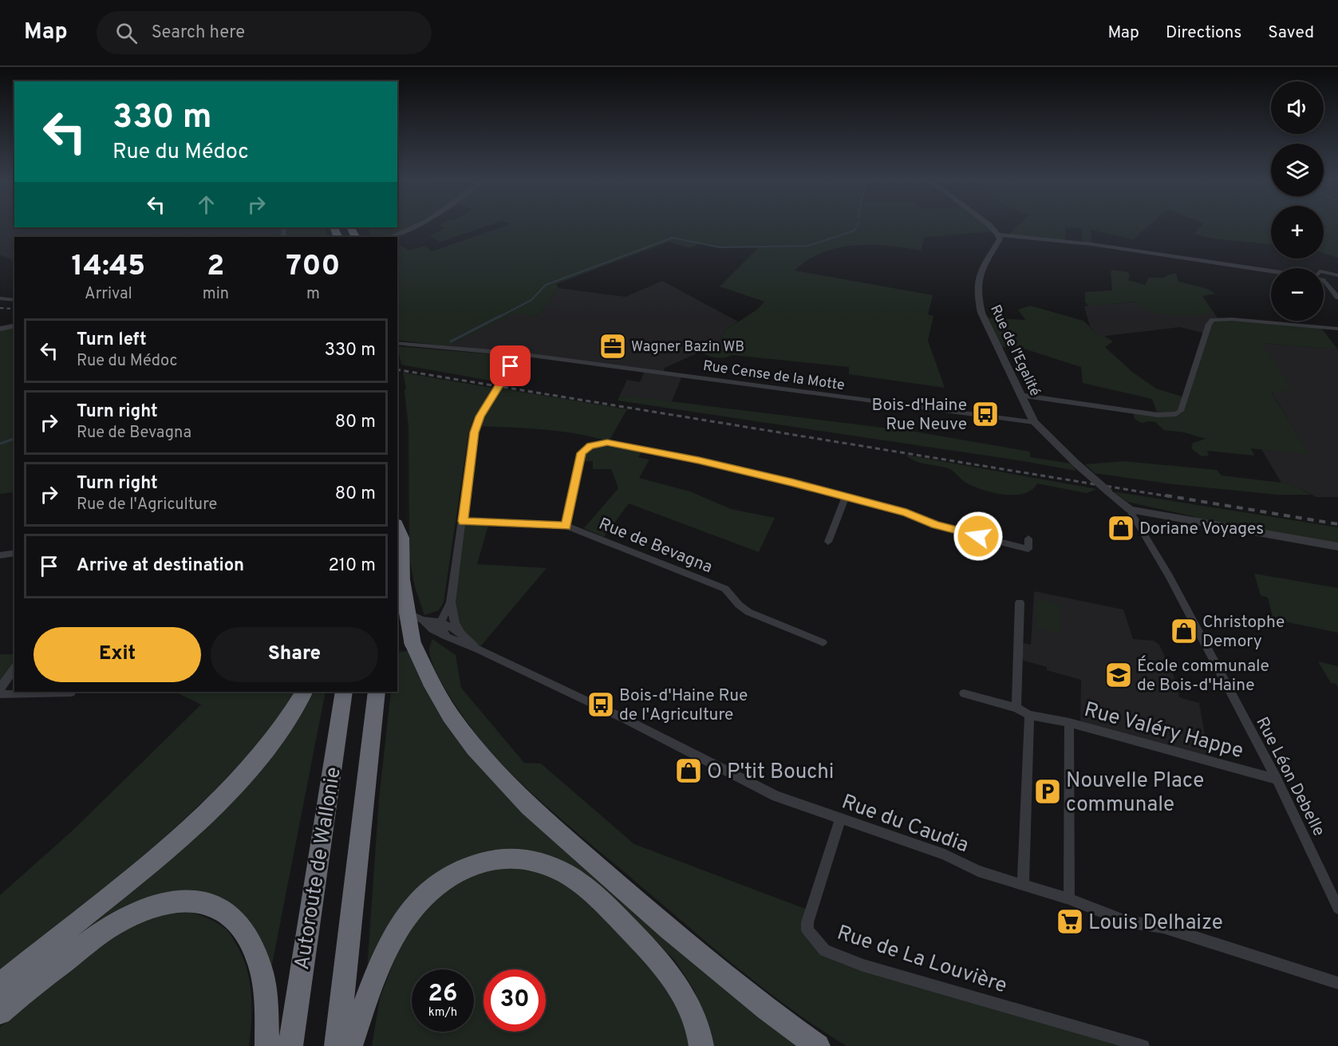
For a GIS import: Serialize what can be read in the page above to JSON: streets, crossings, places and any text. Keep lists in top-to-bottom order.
{
  "streets": {
    "highway": ["Autoroute de Wallonie"],
    "street": [
      "Rue de l'Egalité",
      "Rue Cense de la Motte",
      "Rue de Bevagna",
      "Rue Valéry Happe",
      "Rue Léon Debelle",
      "Rue du Caudia",
      "Rue de La Louvière"
    ]
  },
  "crossings": [
    ["Rue de l'Egalité", "Rue Cense de la Motte"],
    ["Rue de l'Egalité", "Rue Léon Debelle"],
    ["Rue Valéry Happe", "Rue Léon Debelle"],
    ["Rue du Caudia", "Rue de La Louvière"]
  ],
  "places": {
    "office": ["Wagner Bazin WB"],
    "bus stop": ["Bois-d'Haine Rue Neuve", "Bois-d'Haine Rue de l'Agriculture"],
    "shop": ["Doriane Voyages", "Christophe Demory", "O P'tit Bouchi"],
    "school or university": ["École communale de Bois-d'Haine"],
    "parking": ["Nouvelle Place communale"],
    "supermarket": ["Louis Delhaize"]
  },
  "page": {
    "header": "Map",
    "search": "Search here",
    "nav": ["Map", "Directions", "Saved"],
    "map_buttons": ["+", "−"],
    "turn": ["330 m", "Rue du Médoc"],
    "eta": [
      "14:45",
      "Arrival",
      "2",
      "min",
      "700",
      "m"
    ],
    "list": [
      {
        "name": "Turn left",
        "note": "Rue du Médoc",
        "value": "330 m"
      },
      {
        "name": "Turn right",
        "note": "Rue de Bevagna",
        "value": "80 m"
      },
      {
        "name": "Turn right",
        "note": "Rue de l'Agriculture",
        "value": "80 m"
      },
      {
        "name": "Arrive at destination",
        "value": "210 m"
      }
    ],
    "buttons": ["Exit", "Share"],
    "speed": "26 km/h",
    "limit": "30"
  }
}
